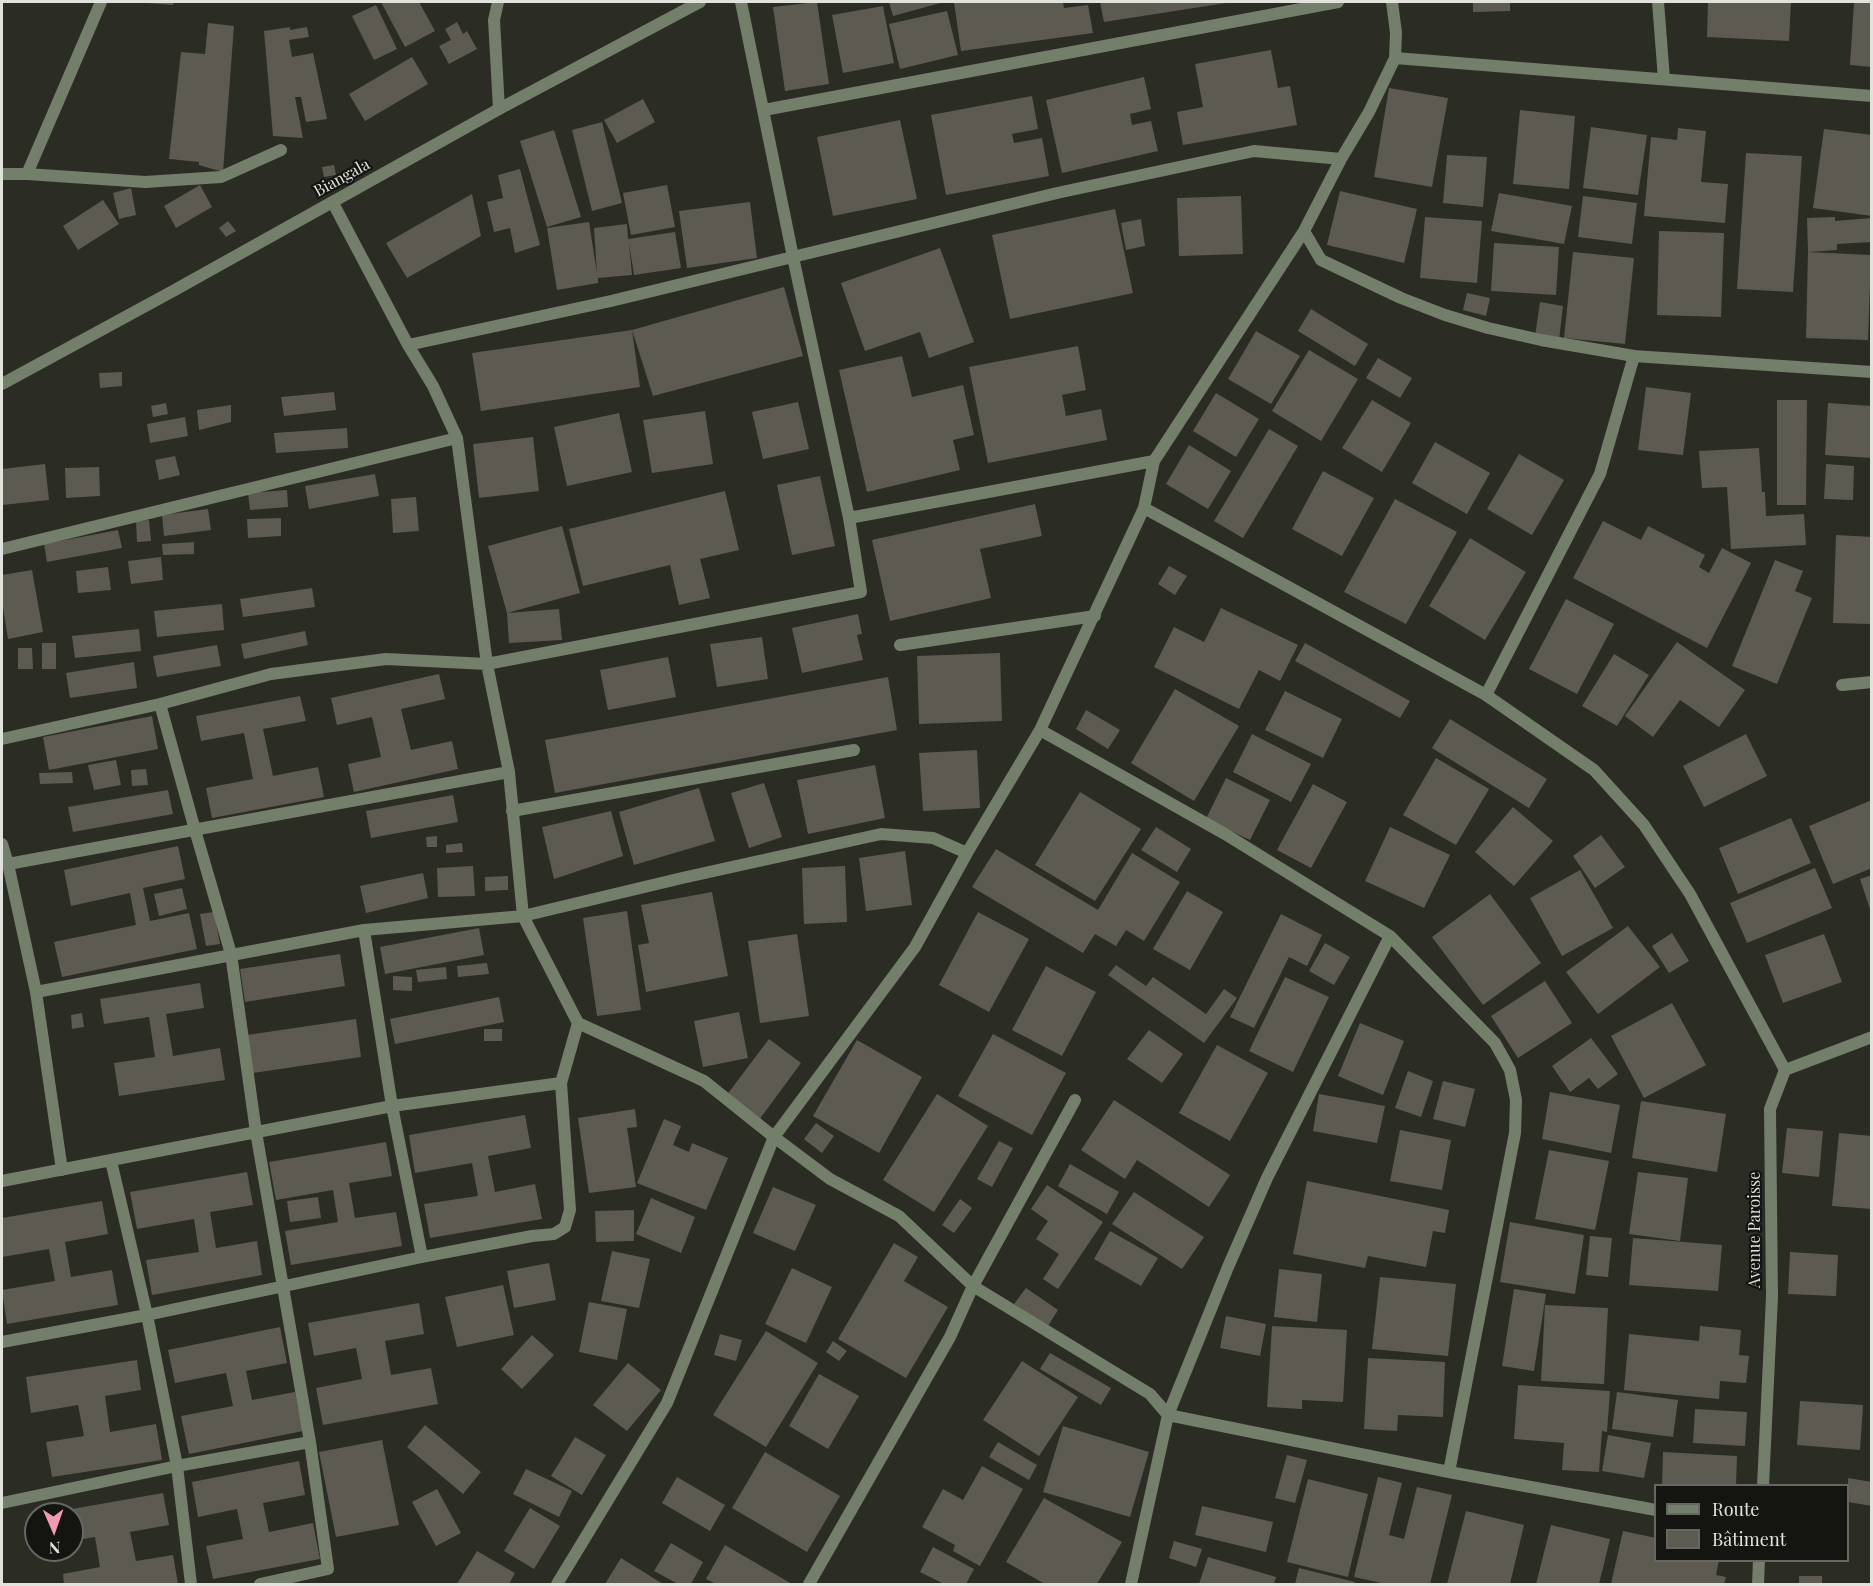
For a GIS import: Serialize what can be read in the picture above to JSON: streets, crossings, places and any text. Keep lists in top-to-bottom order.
{
  "streets": {
    "street": ["Biangala", "Avenue Paroisse"]
  },
  "legend": ["Route", "Bâtiment"],
  "north": "bottom"
}
